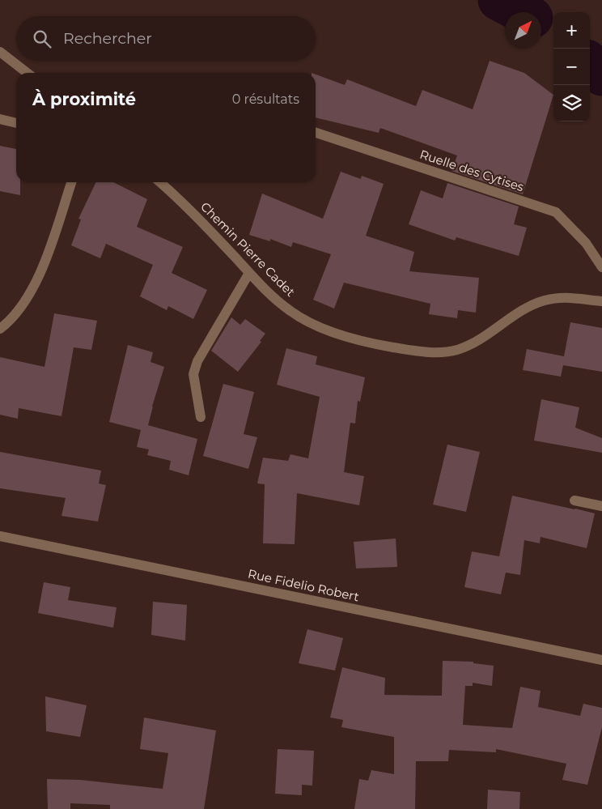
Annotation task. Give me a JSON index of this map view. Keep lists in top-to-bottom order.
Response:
{
  "streets": {
    "street": ["Ruelle des Cytises", "Chemin Pierre Cadet", "Rue Fidelio Robert"]
  },
  "north": "top right",
  "page": {
    "map_buttons": ["+", "−"],
    "search": "Rechercher",
    "heading": ["À proximité", "0 résultats"]
  }
}
